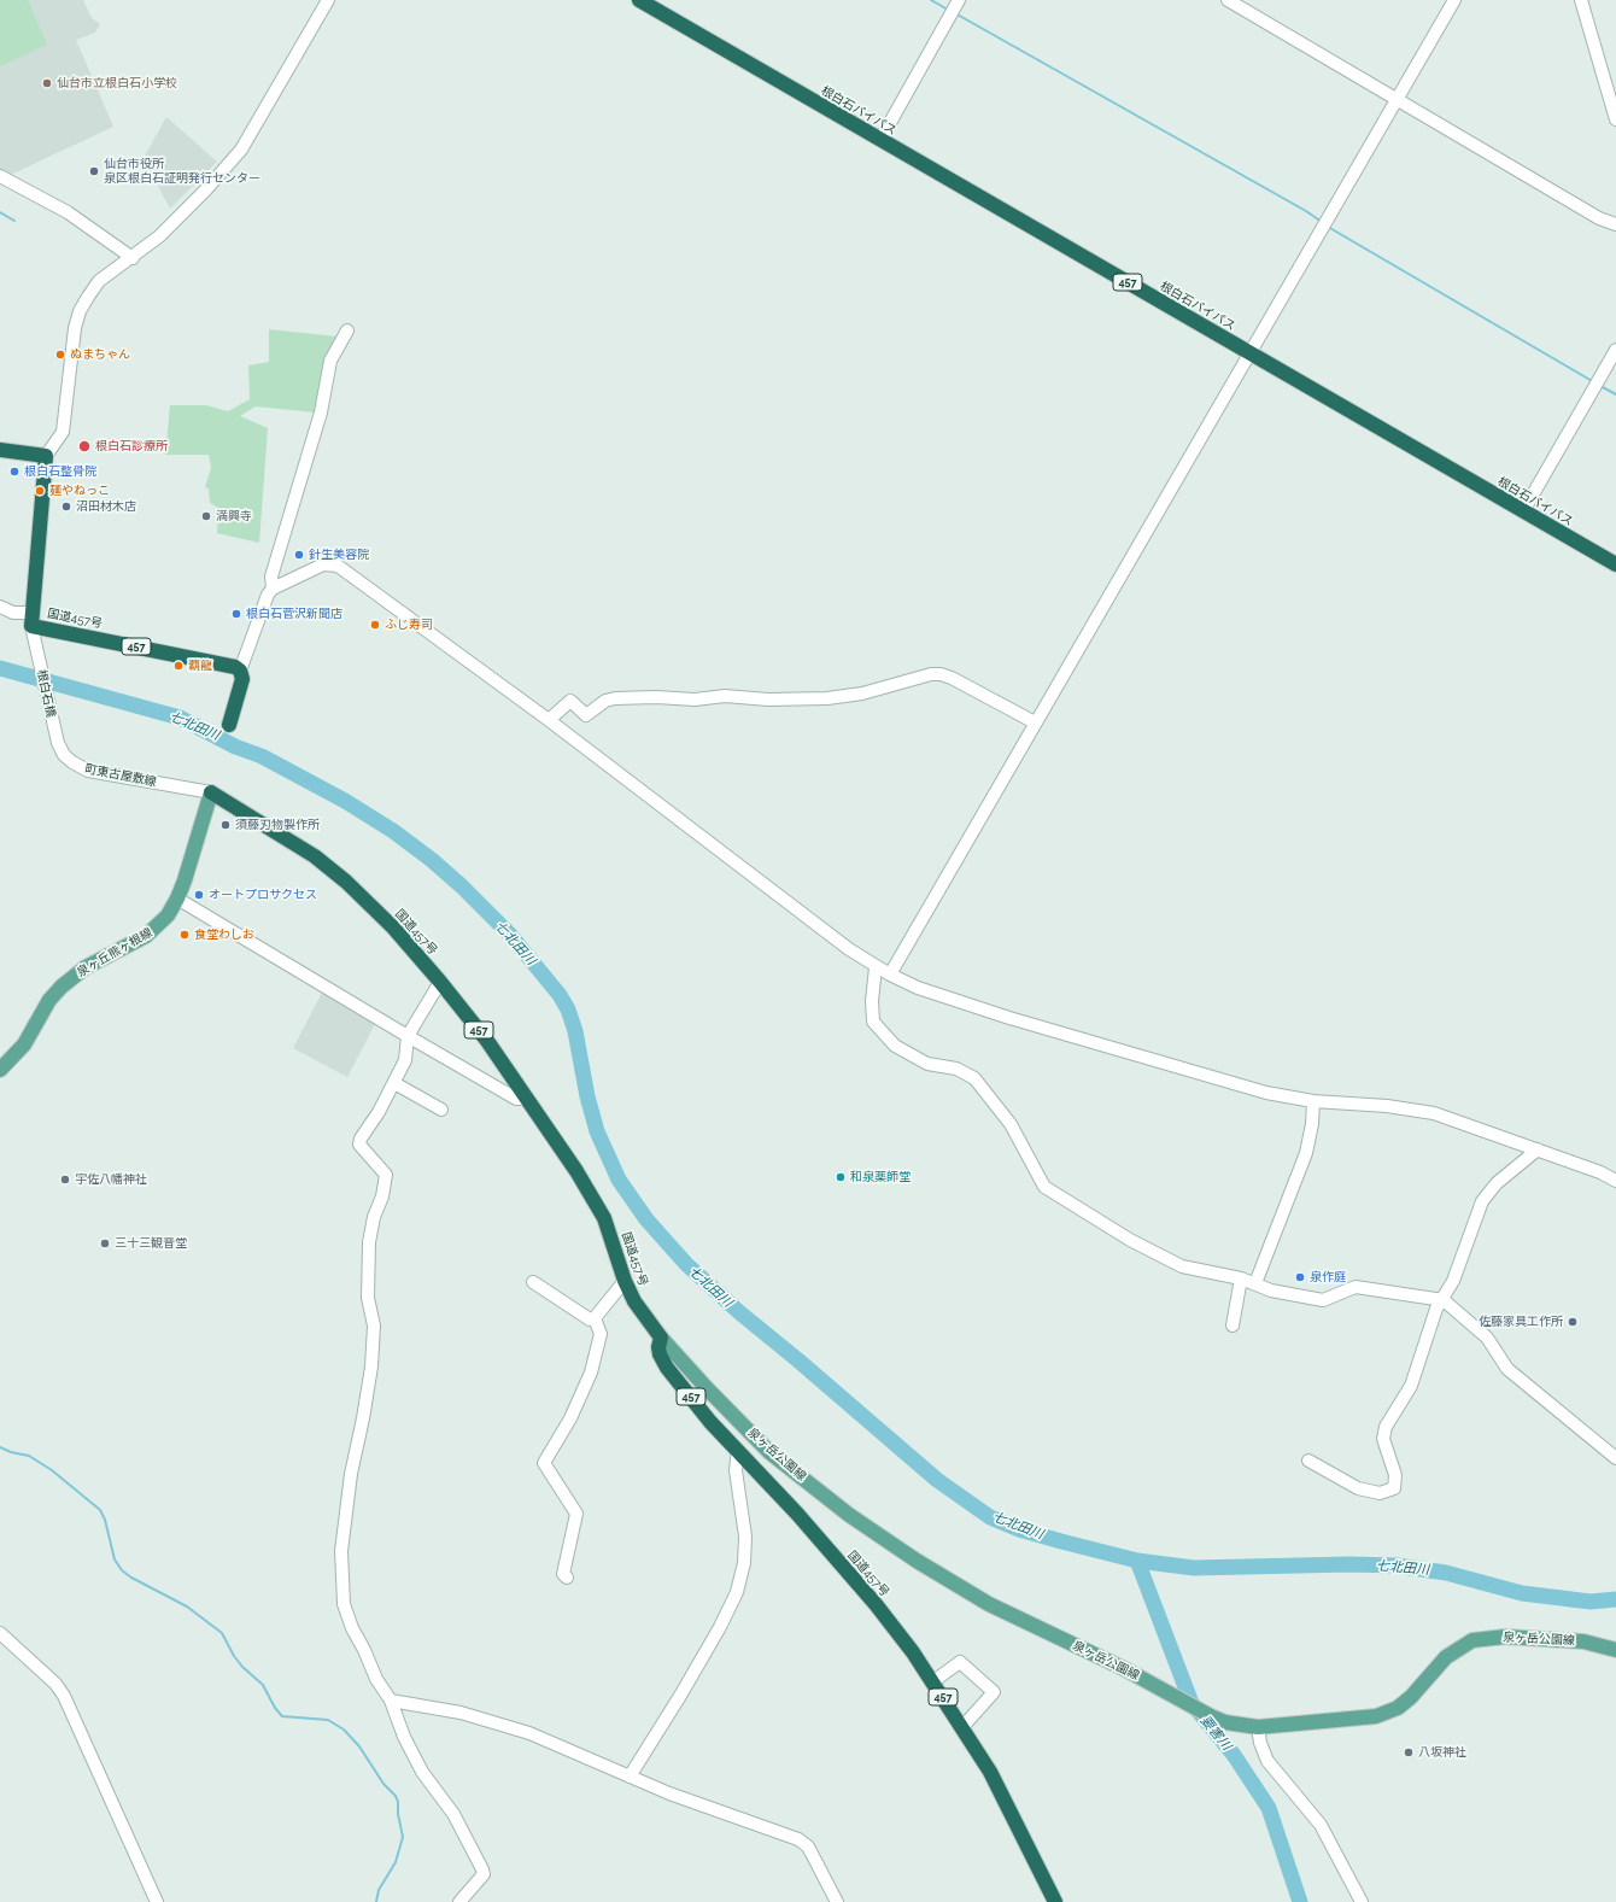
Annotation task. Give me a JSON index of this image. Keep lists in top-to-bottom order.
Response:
{
  "streets": {
    "highway": ["根白石バイパス", "457", "国道457号"],
    "main road": ["泉ヶ丘熊ヶ根線", "泉ヶ岳公園線"],
    "street": ["根白石橋", "町東古屋敷線"]
  },
  "crossings": [
    ["国道457号", "根白石橋"],
    ["国道457号", "町東古屋敷線"],
    ["国道457号", "泉ヶ丘熊ヶ根線"],
    ["国道457号", "泉ヶ岳公園線"],
    ["根白石橋", "町東古屋敷線"],
    ["町東古屋敷線", "泉ヶ丘熊ヶ根線"]
  ],
  "water": ["七北田川", "要害川"],
  "places": [
    "仙台市立根白石小学校",
    "仙台市役所 泉区根白石証明発行センター",
    "ぬまちゃん",
    "根白石診療所",
    "根白石整骨院",
    "麺やねっこ",
    "沼田材木店",
    "満興寺",
    "針生美容院",
    "根白石菅沢新聞店",
    "ふじ寿司",
    "覇龍",
    "須藤刃物製作所",
    "オートプロサクセス",
    "食堂わしお",
    "和泉薬師堂",
    "宇佐八幡神社",
    "三十三観音堂",
    "泉作庭",
    "佐藤家具工作所",
    "八坂神社"
  ]
}
